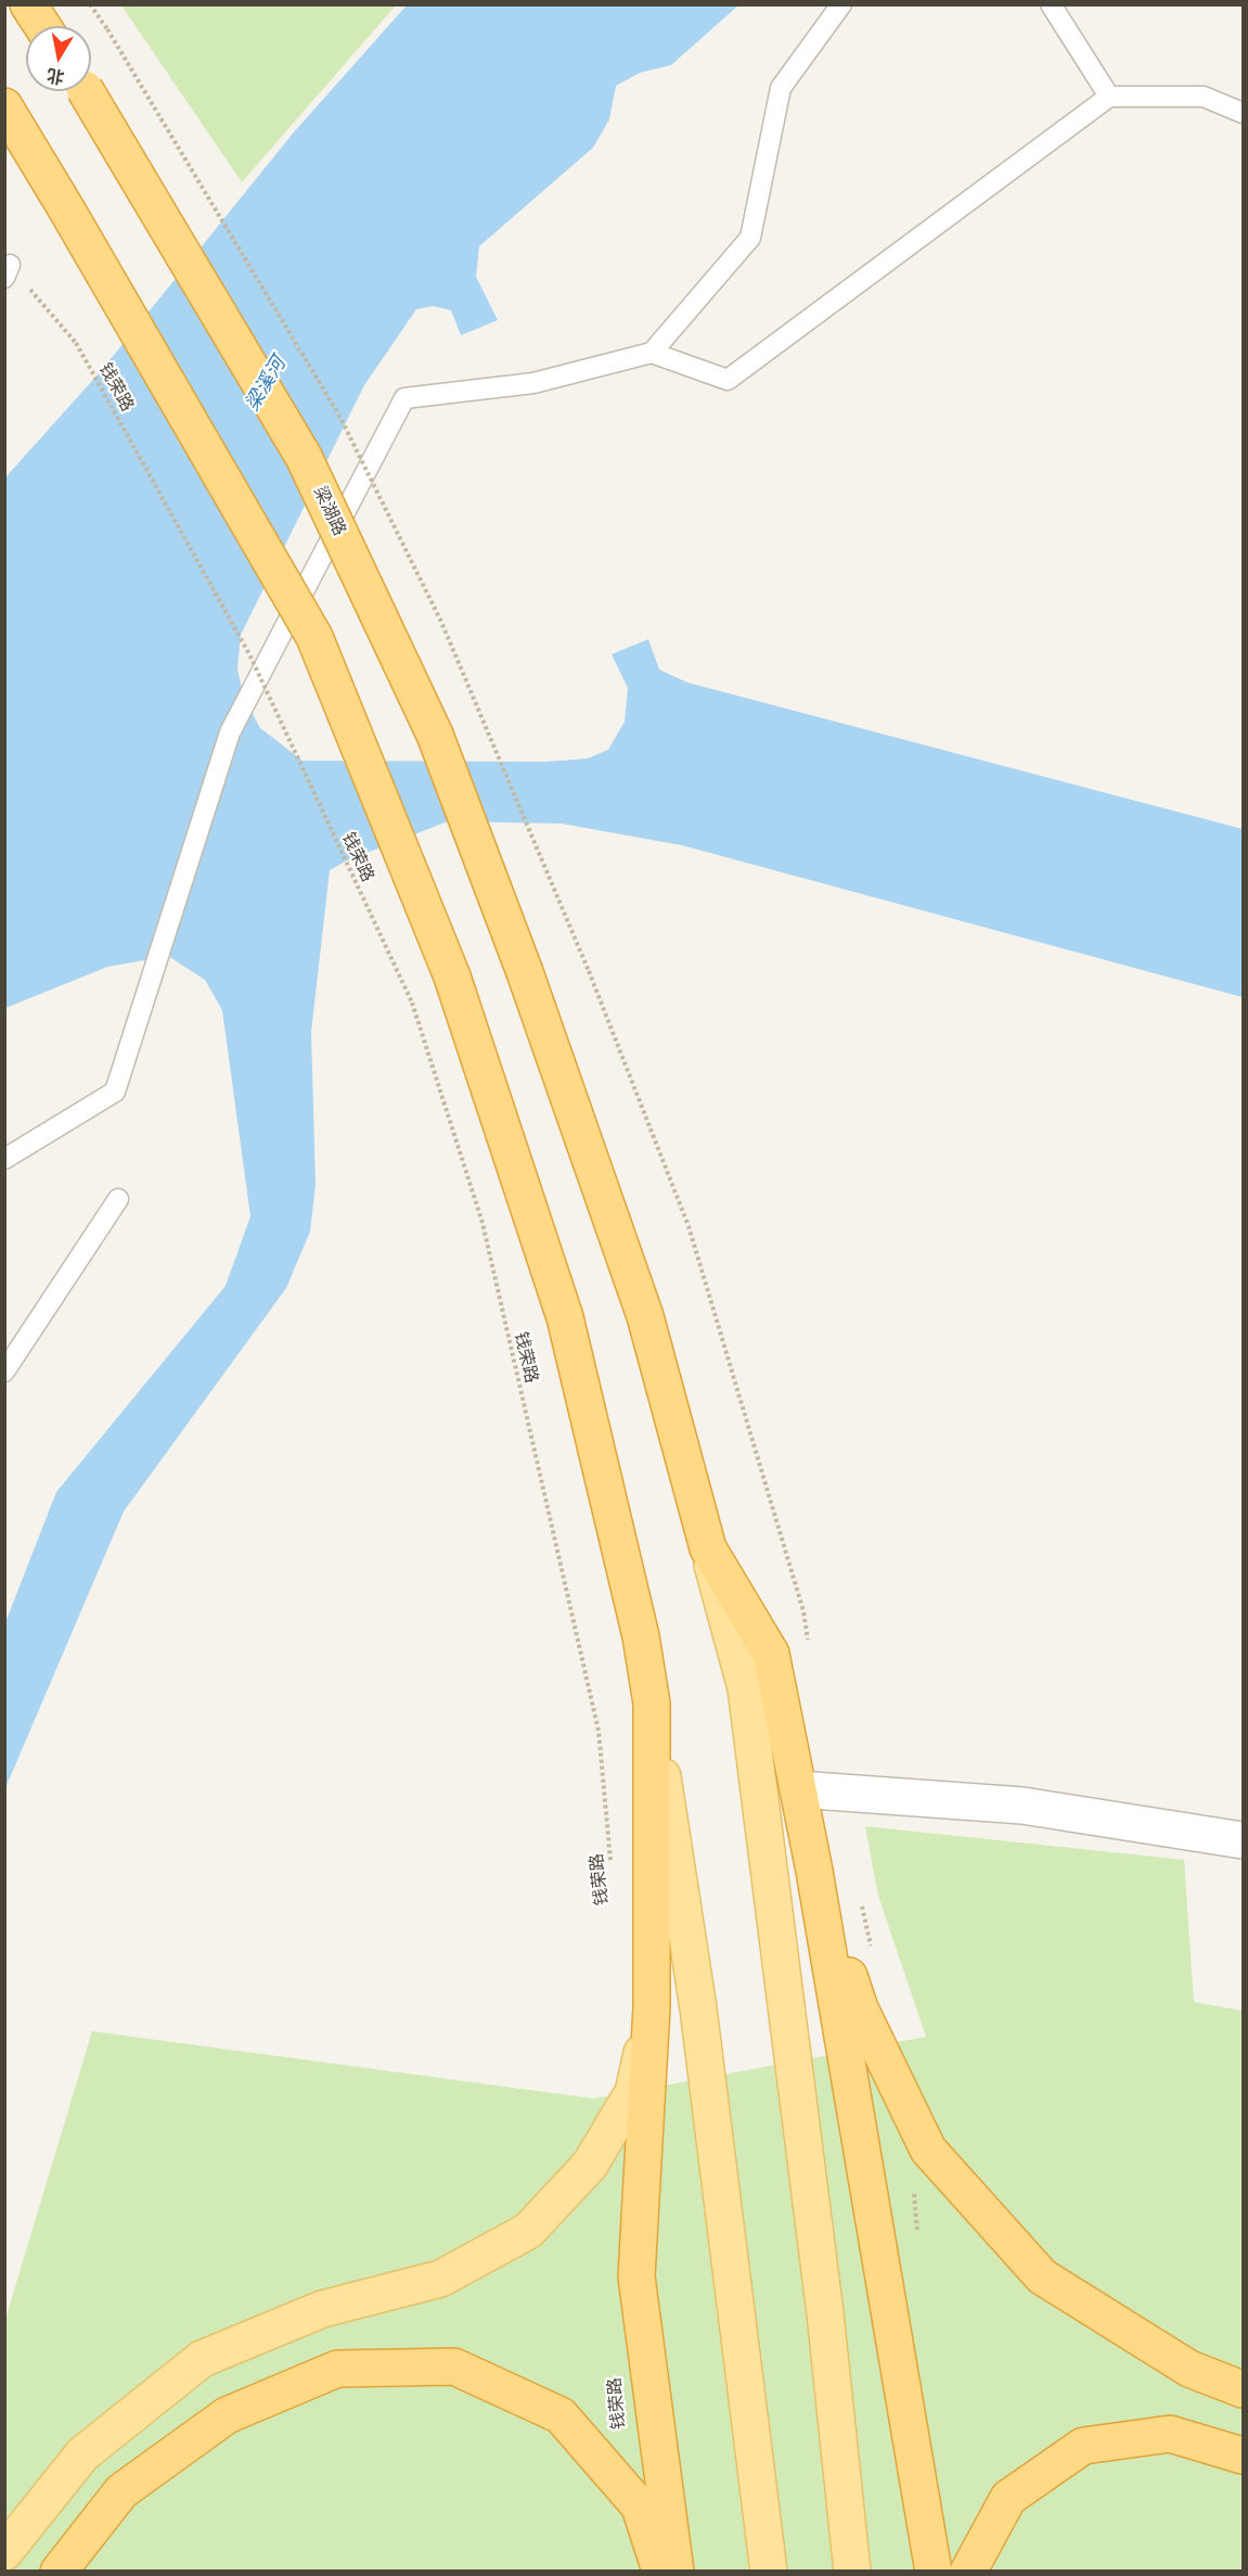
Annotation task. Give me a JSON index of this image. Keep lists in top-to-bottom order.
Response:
{
  "streets": {
    "highway": ["梁湖路"],
    "path": ["钱荣路"]
  },
  "water": ["梁溪河"],
  "north": "bottom"
}
